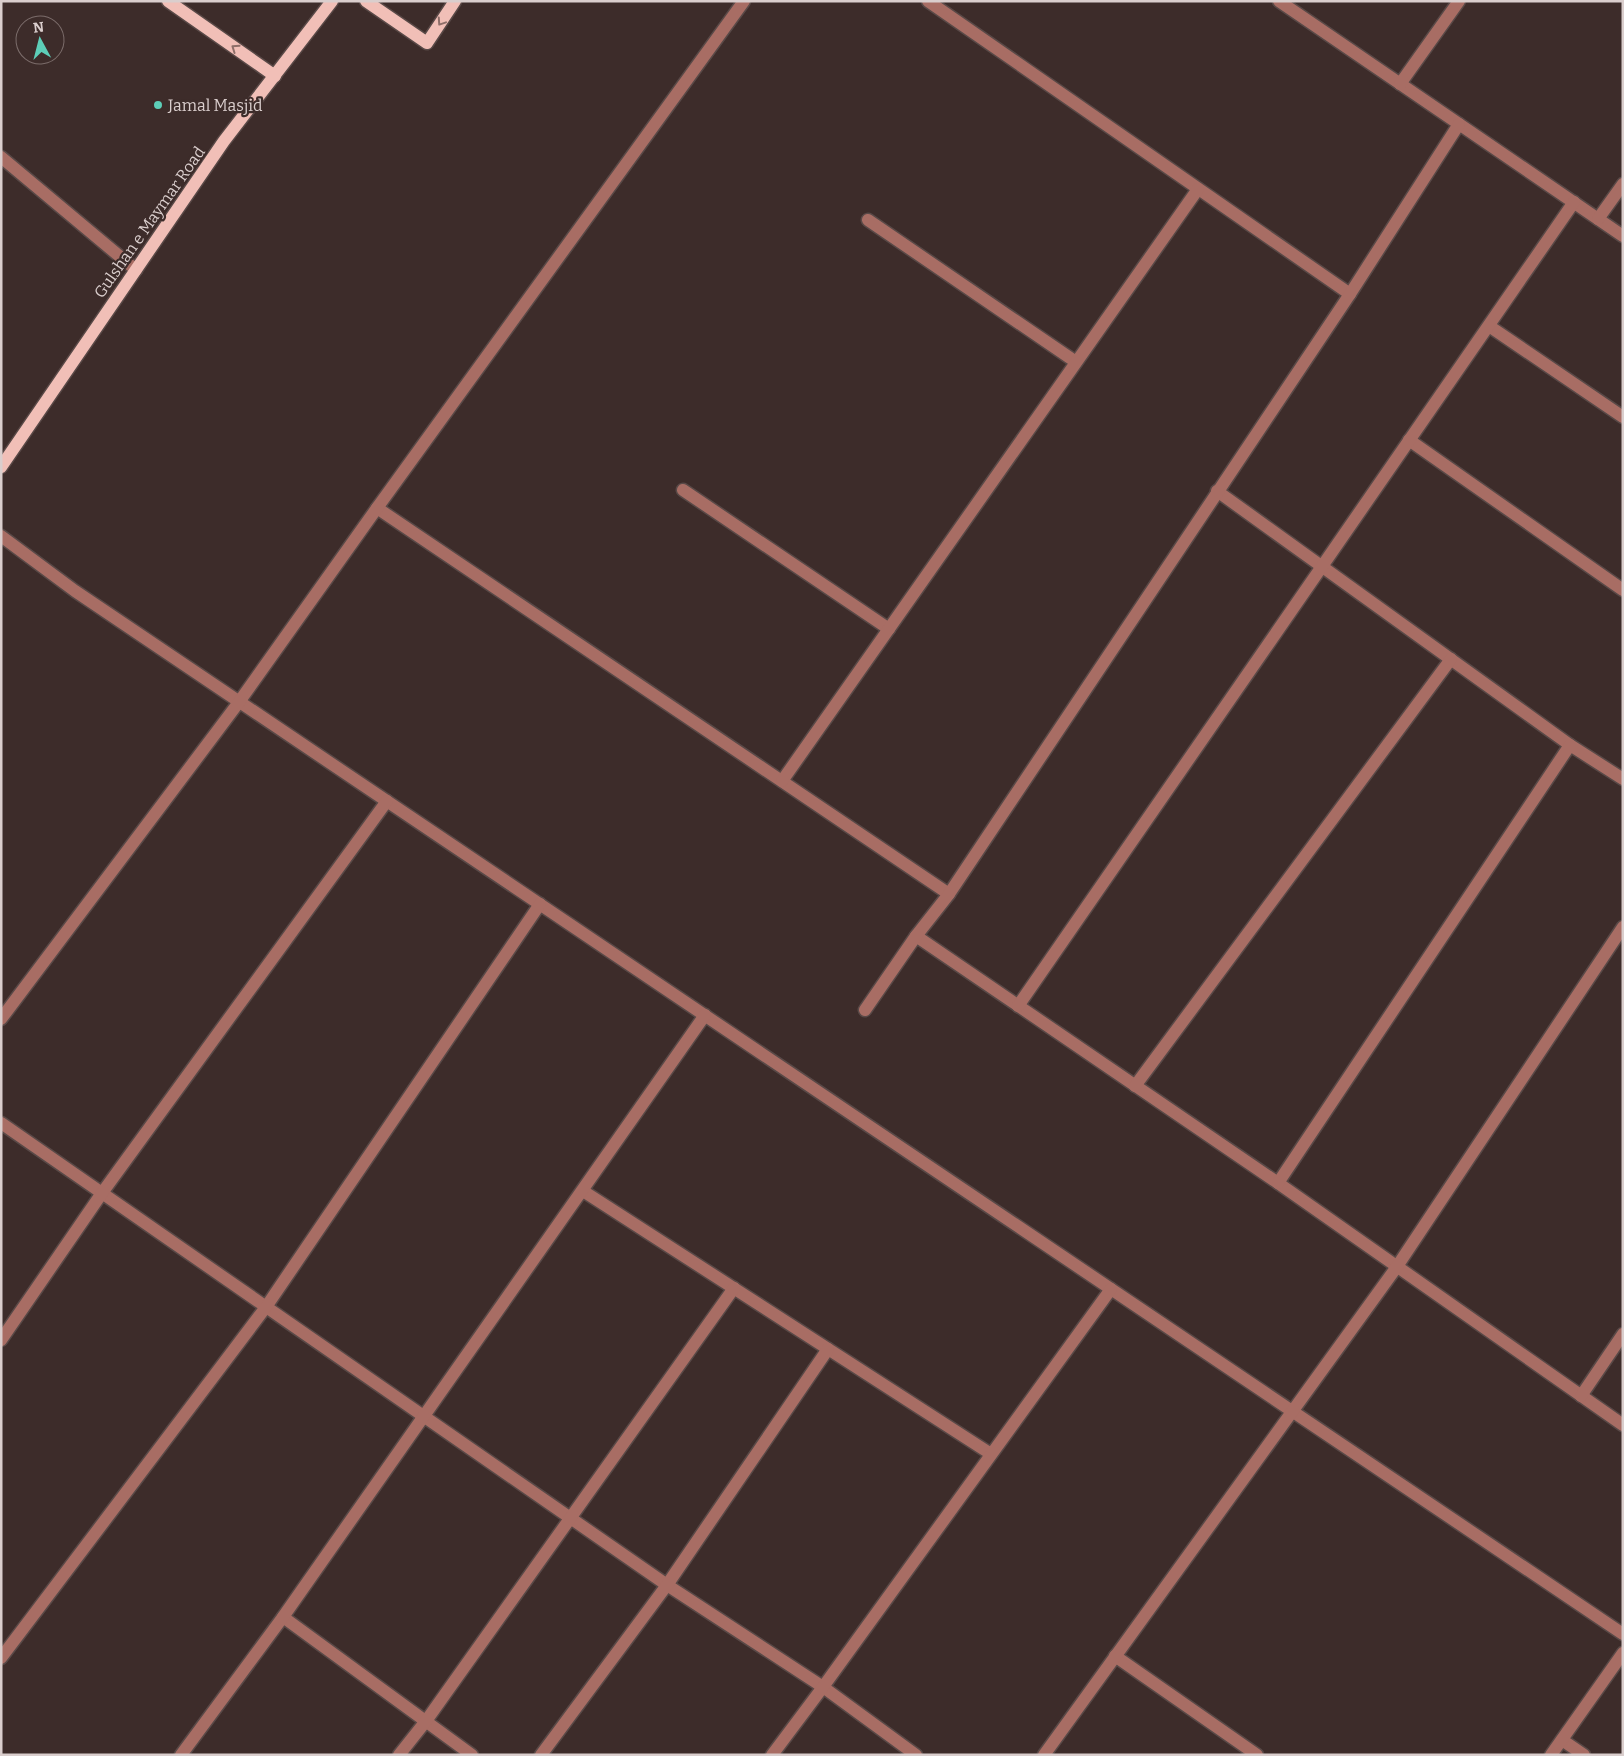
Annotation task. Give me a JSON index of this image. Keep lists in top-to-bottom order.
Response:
{
  "streets": {
    "main road": ["Gulshan e Maymar Road"]
  },
  "places": ["Jamal Masjid"],
  "north": "top"
}
